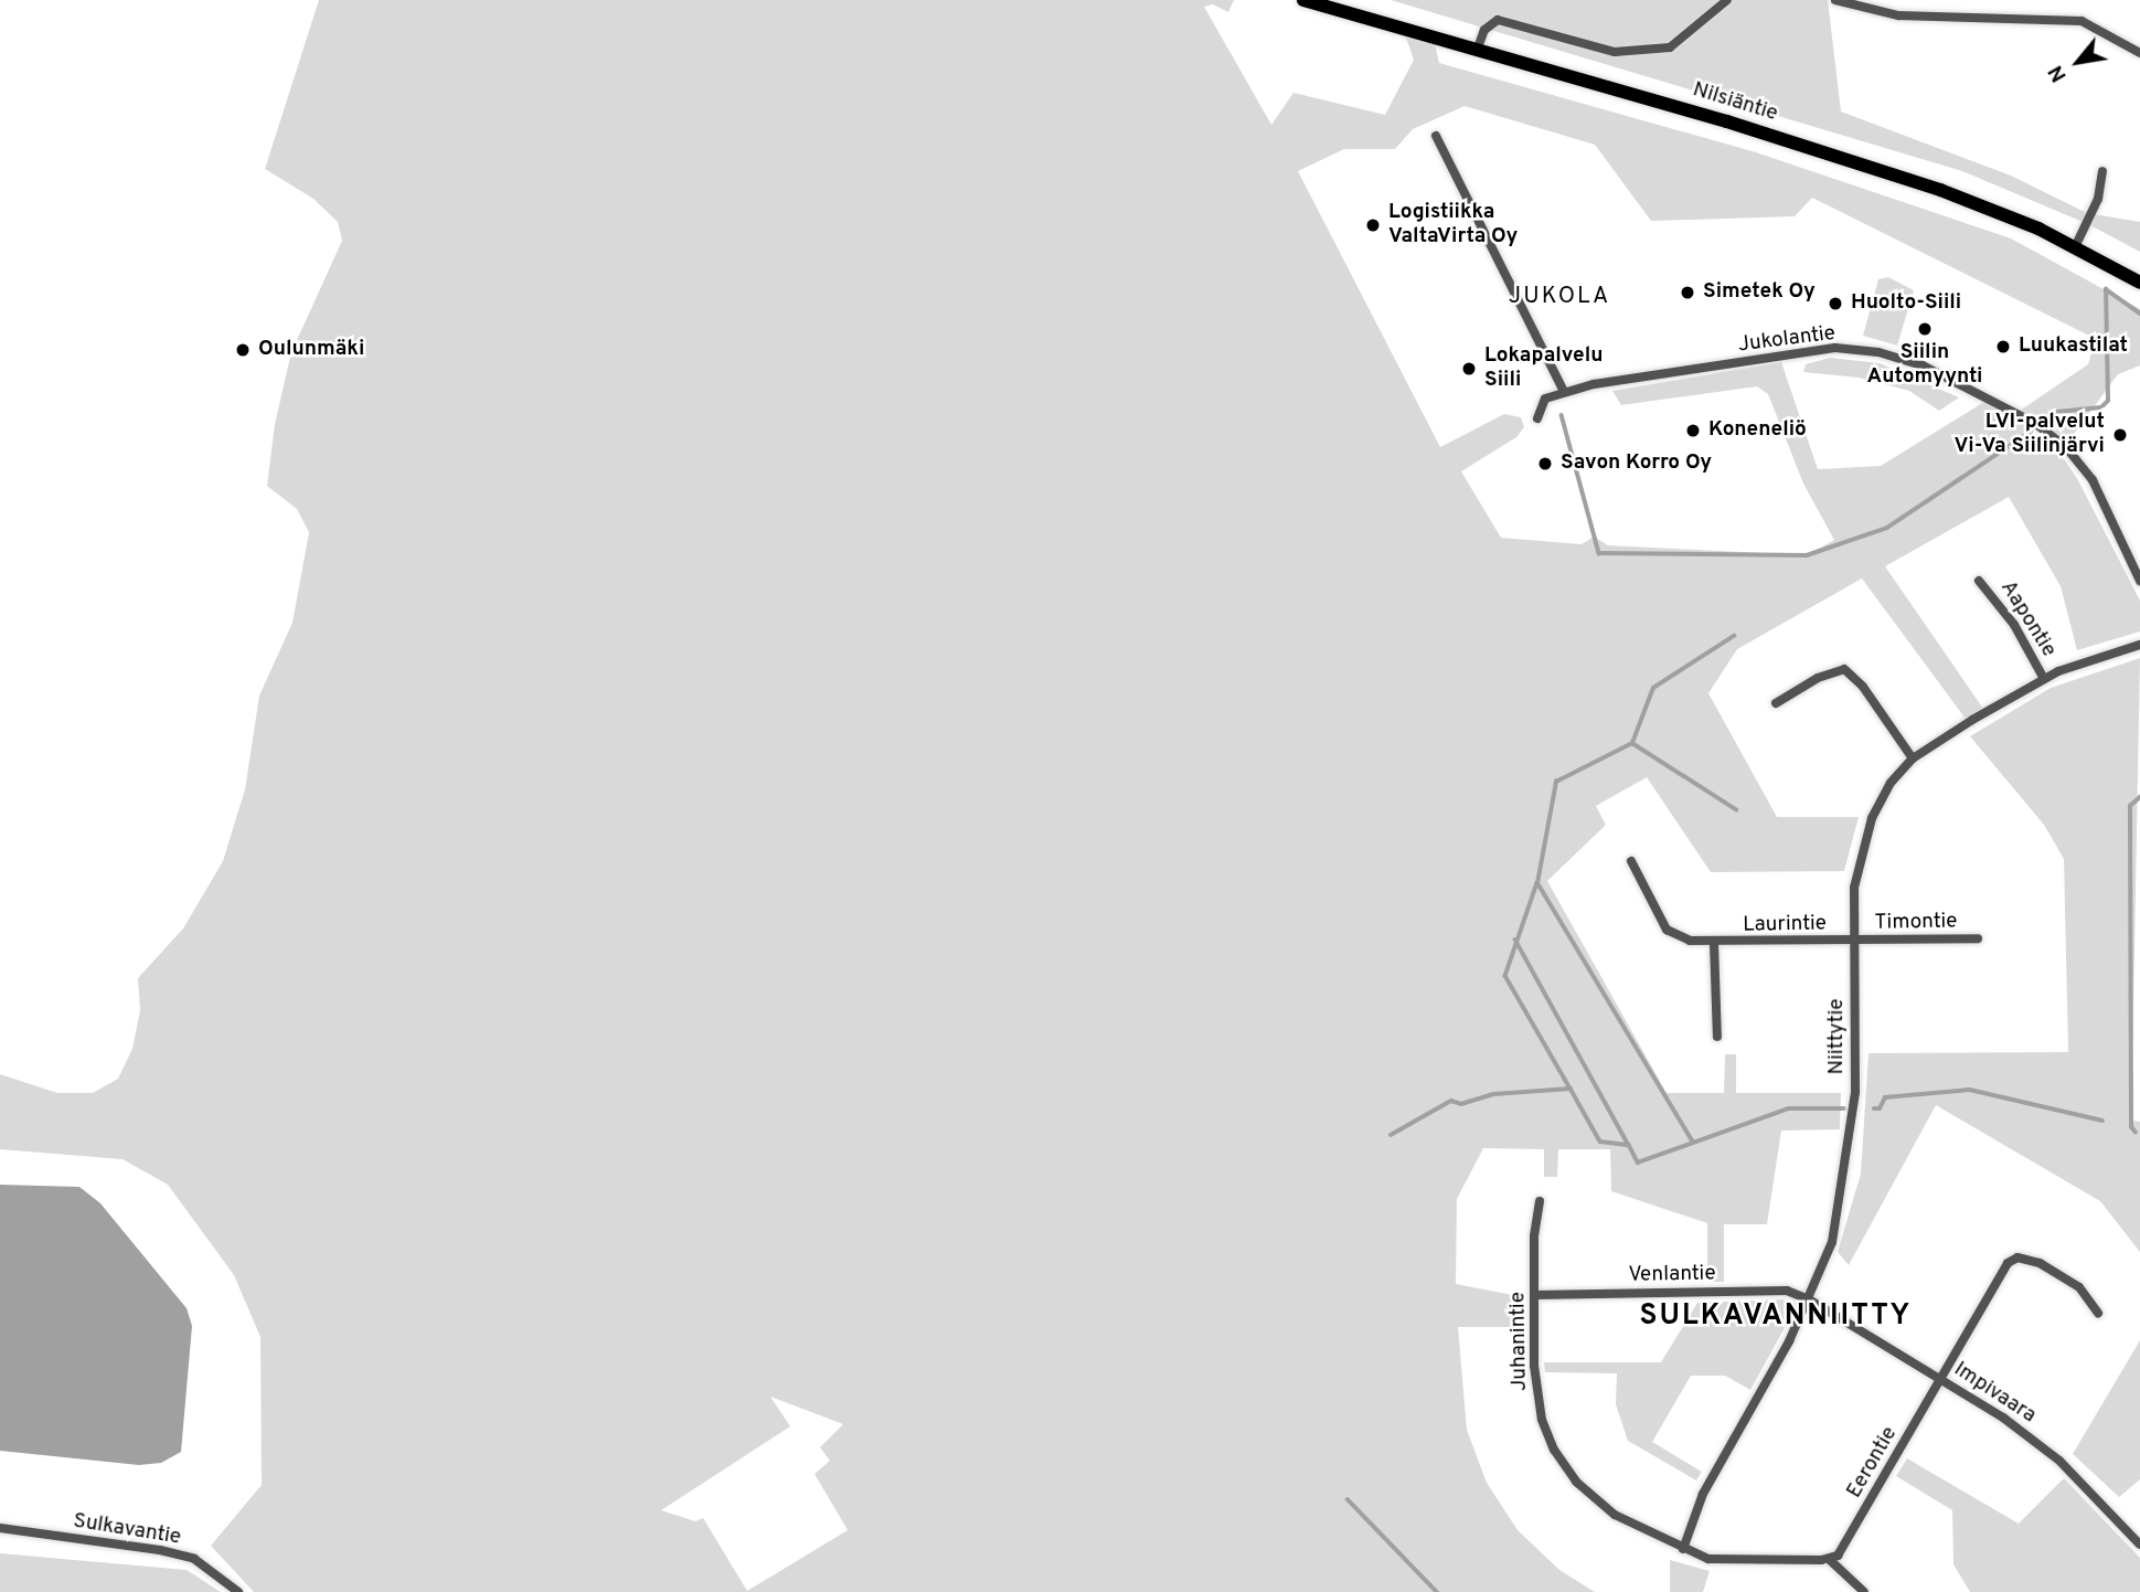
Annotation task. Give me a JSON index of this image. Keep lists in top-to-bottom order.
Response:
{
  "streets": {
    "main road": ["Nilsiäntie"],
    "street": [
      "Jukolantie",
      "Aapontie",
      "Timontie",
      "Laurintie",
      "Niittytie",
      "Venlantie",
      "Juhanintie",
      "Impivaara",
      "Eerontie",
      "Sulkavantie"
    ]
  },
  "crossings": [
    ["Aapontie", "Niittytie"],
    ["Timontie", "Laurintie"],
    ["Timontie", "Niittytie"],
    ["Laurintie", "Niittytie"],
    ["Niittytie", "Venlantie"],
    ["Niittytie", "Juhanintie"],
    ["Niittytie", "Impivaara"],
    ["Venlantie", "Juhanintie"],
    ["Venlantie", "Impivaara"],
    ["Impivaara", "Eerontie"]
  ],
  "districts": ["JUKOLA", "SULKAVANNIITTY"],
  "places": [
    "Logistiikka ValtaVirta Oy",
    "Simetek Oy",
    "Huolto-Siili",
    "Siilin Automyynti",
    "Luukastilat",
    "Oulunmäki",
    "Lokapalvelu Siili",
    "Koneneliö",
    "LVI-palvelut Vi-Va Siilinjärvi",
    "Savon Korro Oy"
  ],
  "north": "bottom left"
}
